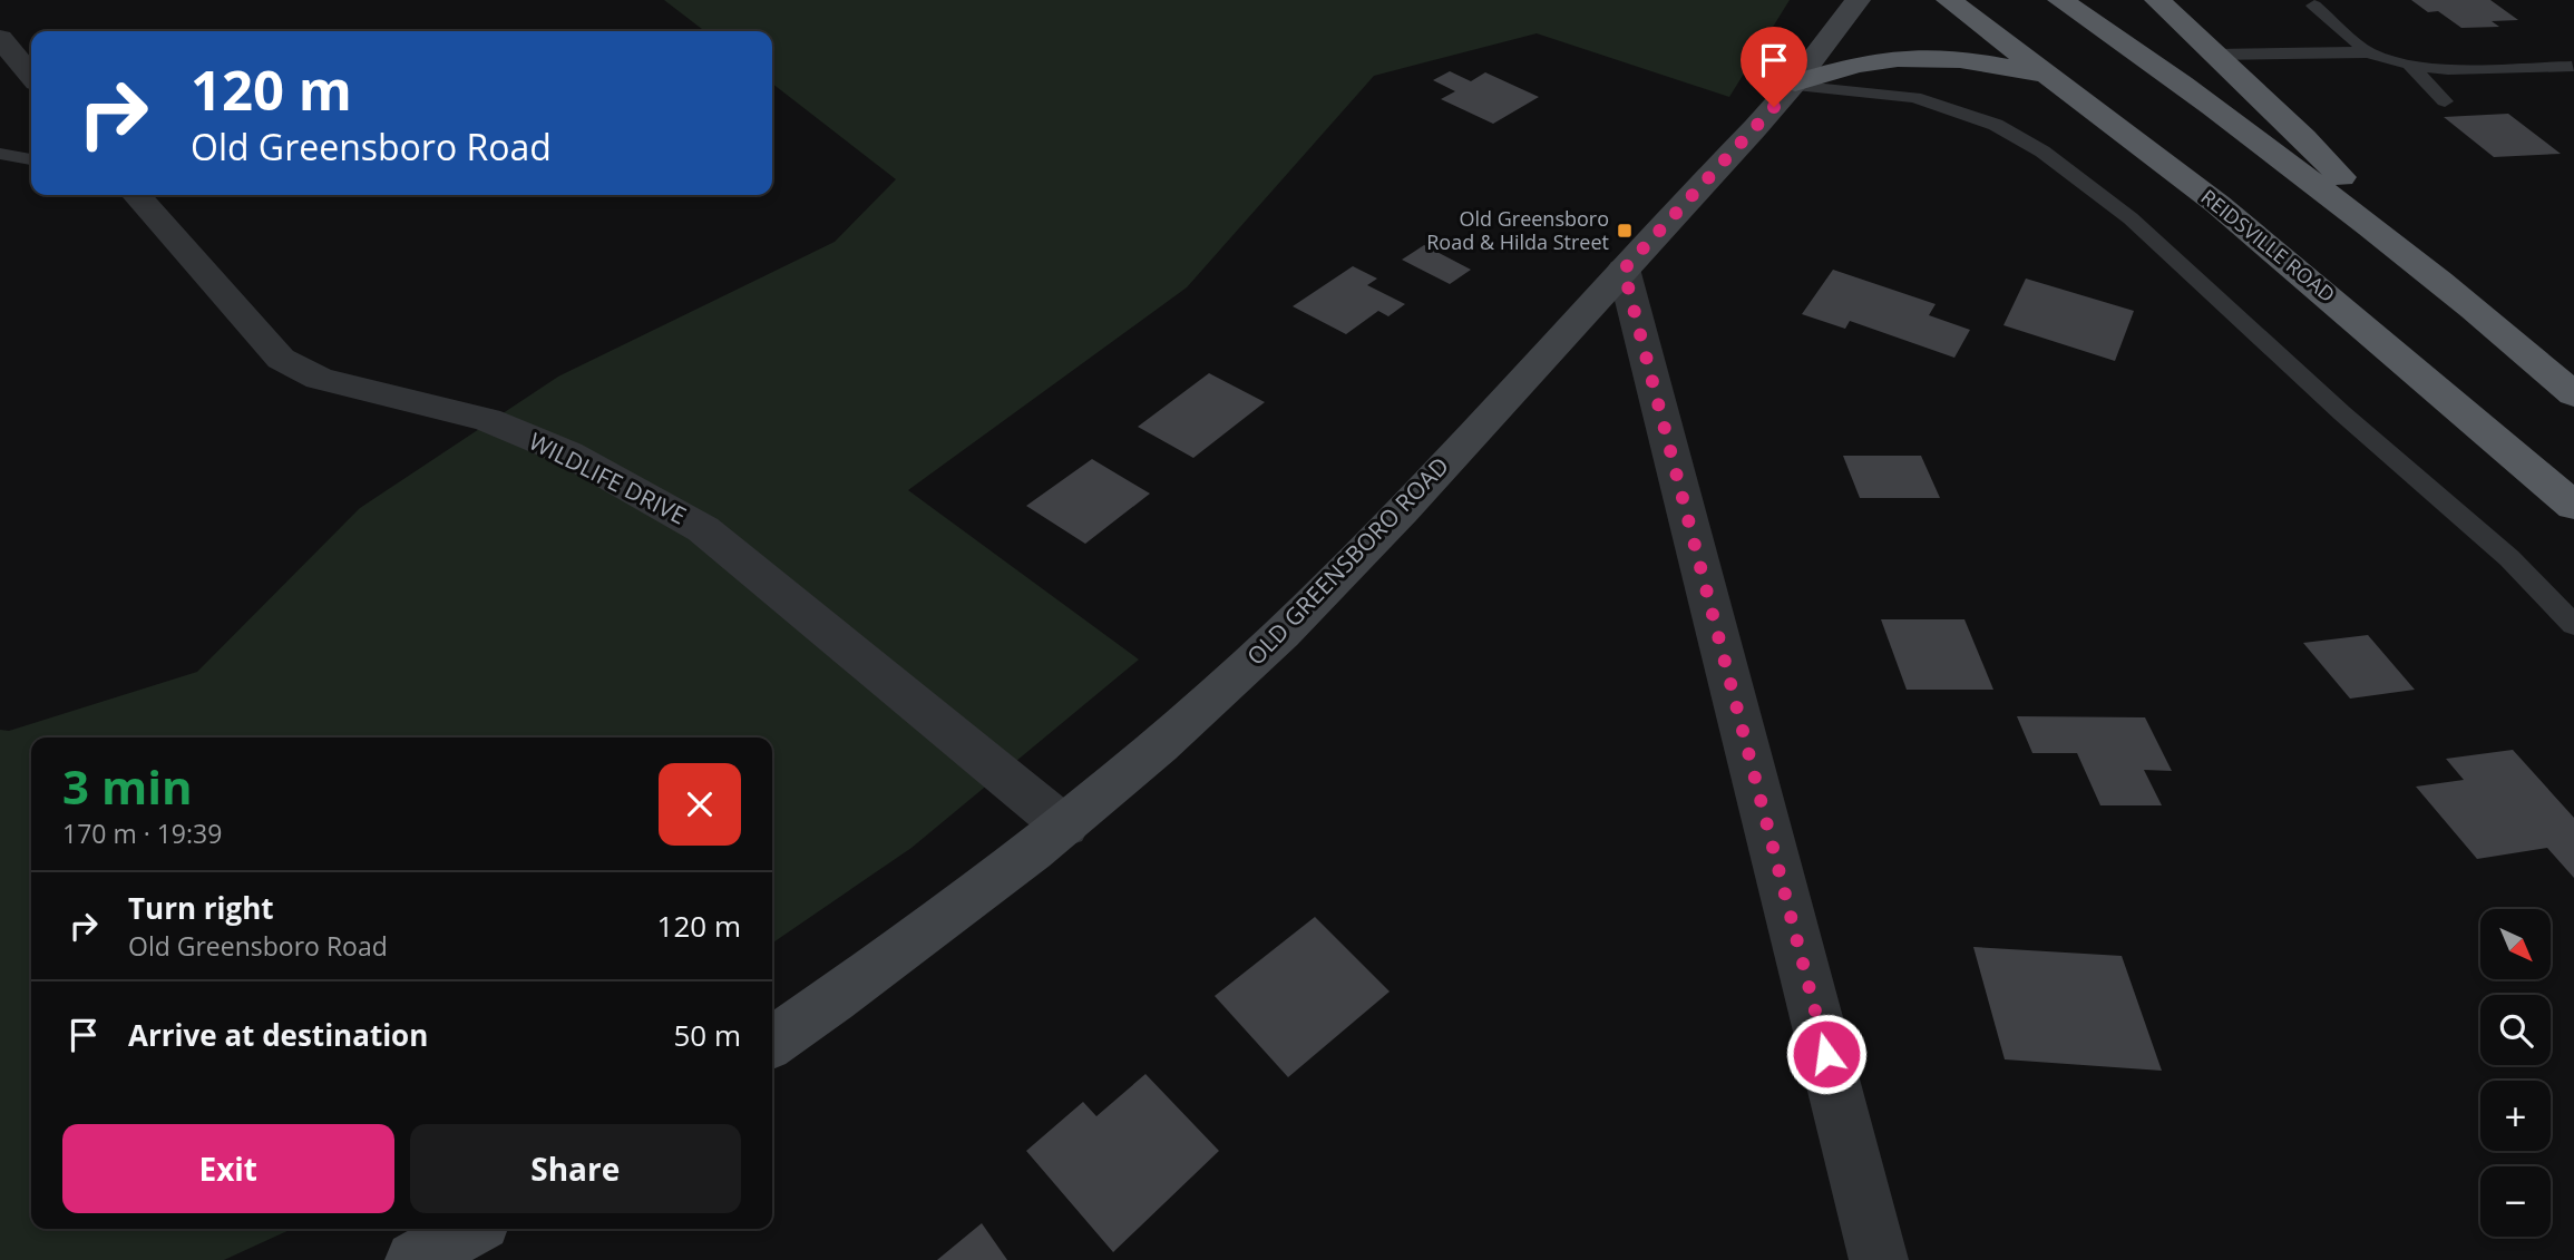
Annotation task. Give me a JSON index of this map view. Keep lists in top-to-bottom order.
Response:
{
  "streets": {
    "highway": ["REIDSVILLE ROAD"],
    "main road": ["OLD GREENSBORO ROAD"],
    "street": ["WILDLIFE DRIVE"]
  },
  "crossings": [
    ["WILDLIFE DRIVE", "OLD GREENSBORO ROAD"]
  ],
  "places": {
    "transit": ["Old Greensboro Road & Hilda Street"]
  },
  "north": "bottom right",
  "page": {
    "turn": ["120 m", "Old Greensboro Road"],
    "heading": ["3 min", "170 m · 19:39"],
    "list": [
      {
        "name": "Turn right",
        "note": "Old Greensboro Road",
        "value": "120 m"
      },
      {
        "name": "Arrive at destination",
        "value": "50 m"
      }
    ],
    "map_buttons": ["+", "−"],
    "buttons": ["Exit", "Share"]
  }
}
